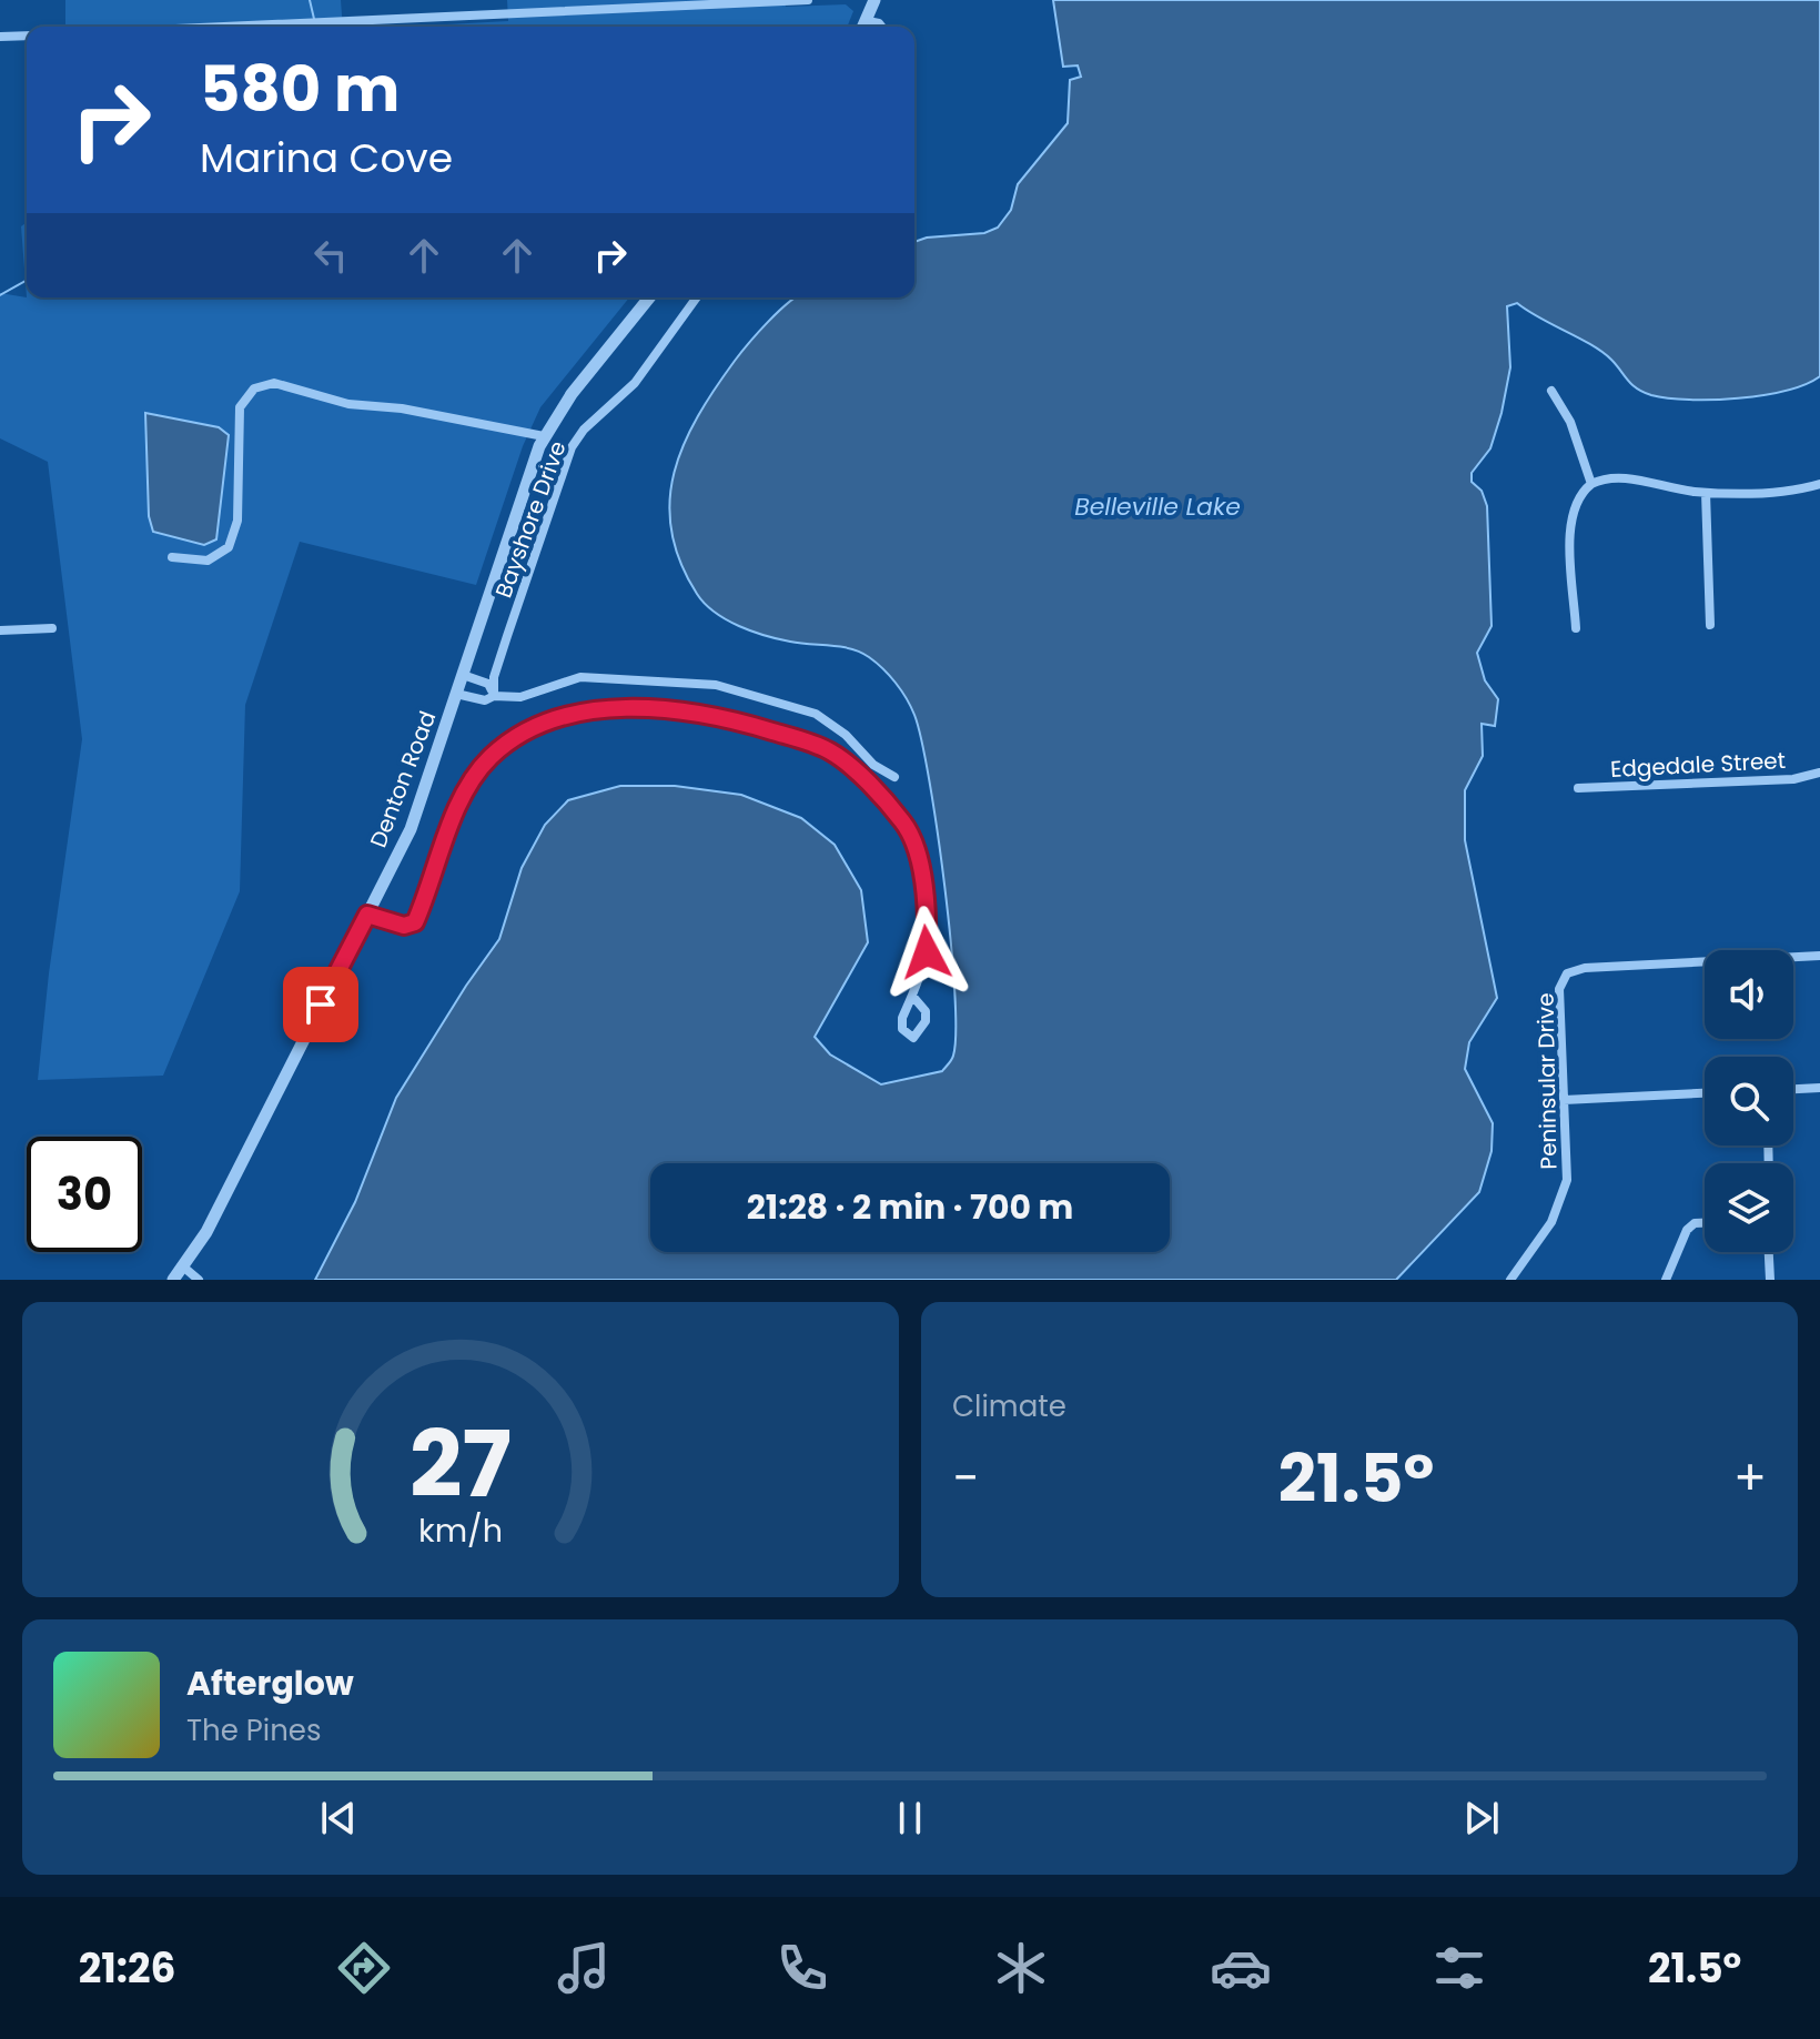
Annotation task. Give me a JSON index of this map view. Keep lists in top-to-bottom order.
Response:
{
  "streets": {
    "street": [
      "Bayshore Drive",
      "Edgedale Street",
      "Denton Road",
      "Peninsular Drive"
    ]
  },
  "water": ["Belleville Lake"],
  "page": {
    "turn": ["580 m", "Marina Cove"],
    "limit": "30",
    "trip": "21:28 · 2 min · 700 m",
    "tile": "Climate",
    "heat": ["−", "21.5°", "+"],
    "song": ["Afterglow", "The Pines"],
    "tabs": ["21:26", "21.5°"],
    "gauge": ["27", "km/h"]
  }
}
